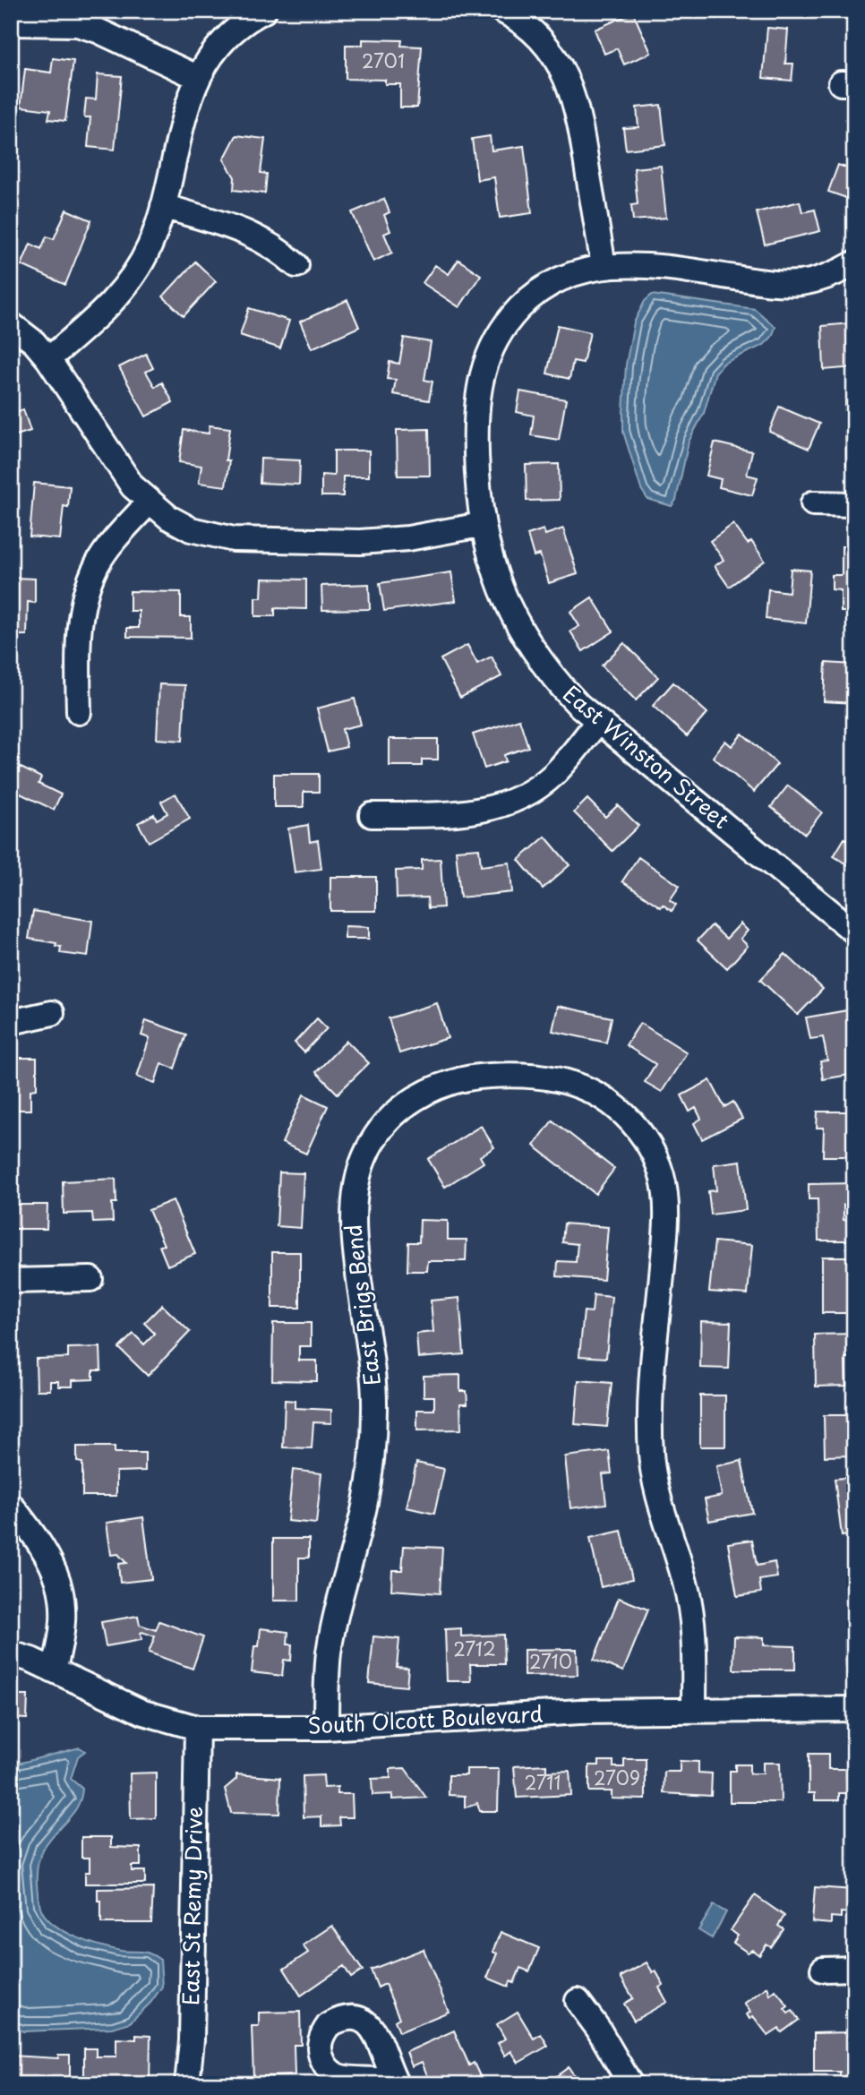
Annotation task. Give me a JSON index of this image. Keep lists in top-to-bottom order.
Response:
{
  "streets": {
    "street": [
      "East Winston Street",
      "East Brigs Bend",
      "South Olcott Boulevard",
      "East St Remy Drive"
    ]
  },
  "crossings": [
    ["East Brigs Bend", "South Olcott Boulevard"],
    ["South Olcott Boulevard", "East St Remy Drive"]
  ],
  "house_numbers": [
    "2701",
    "2712",
    "2710",
    "2709",
    "2711"
  ]
}
